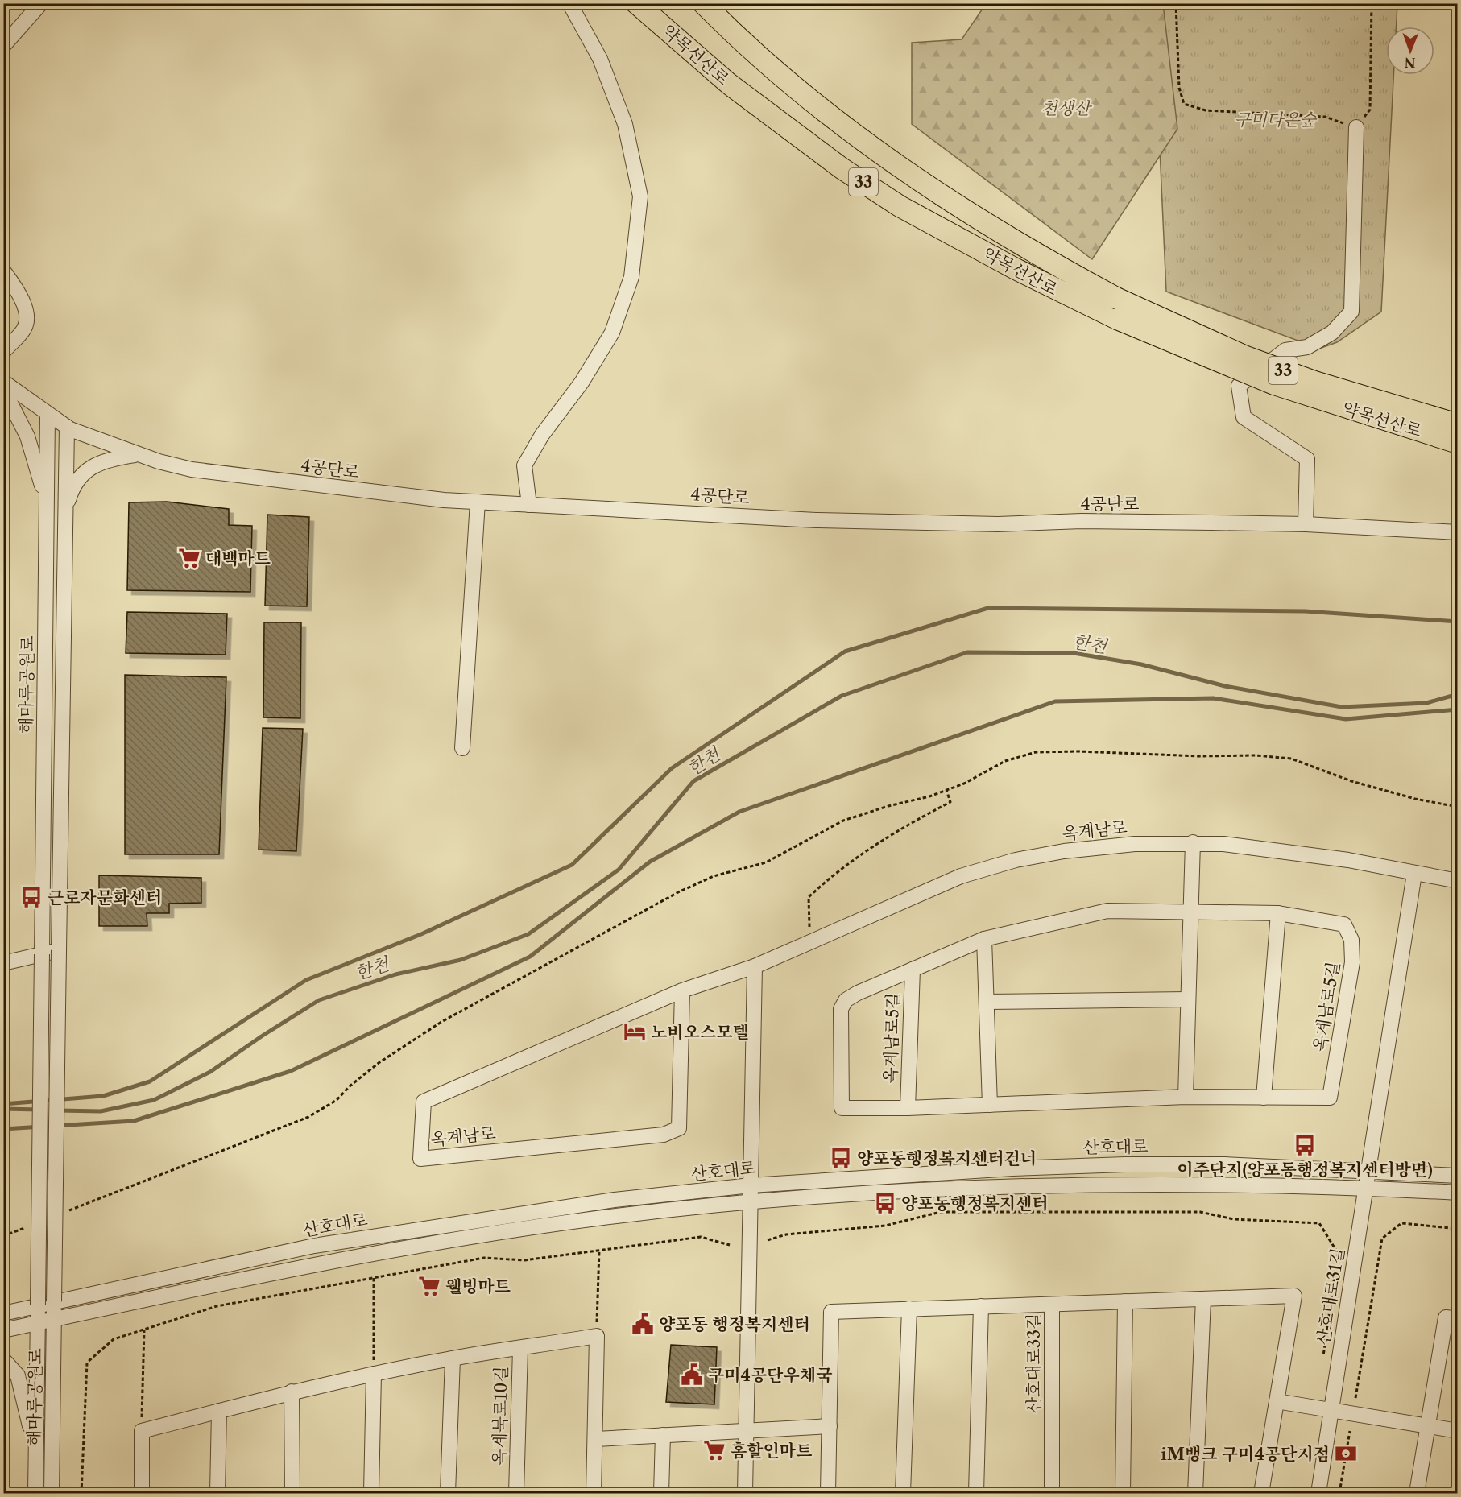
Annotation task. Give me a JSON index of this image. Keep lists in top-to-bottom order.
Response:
{
  "streets": {
    "highway": ["약목선산로", "33"],
    "street": [
      "4공단로",
      "해마루공원로",
      "옥계남로",
      "옥계남로5길",
      "산호대로",
      "산호대로31길",
      "산호대로33길",
      "옥계북로10길"
    ]
  },
  "crossings": [
    ["4공단로", "해마루공원로"],
    ["해마루공원로", "산호대로"],
    ["옥계남로", "산호대로31길"],
    ["산호대로", "산호대로31길"]
  ],
  "water": ["한천"],
  "parks": ["천생산", "구미다온숲"],
  "places": {
    "supermarket": ["대백마트", "웰빙마트", "홈할인마트"],
    "bus stop": [
      "근로자문화센터",
      "이주단지(양포동행정복지센터방면)",
      "양포동행정복지센터건너",
      "양포동행정복지센터"
    ],
    "hotel": ["노비오스모텔"],
    "public building": ["양포동 행정복지센터", "구미4공단우체국"],
    "bank": ["iM뱅크 구미4공단지점"]
  },
  "north": "bottom"
}
